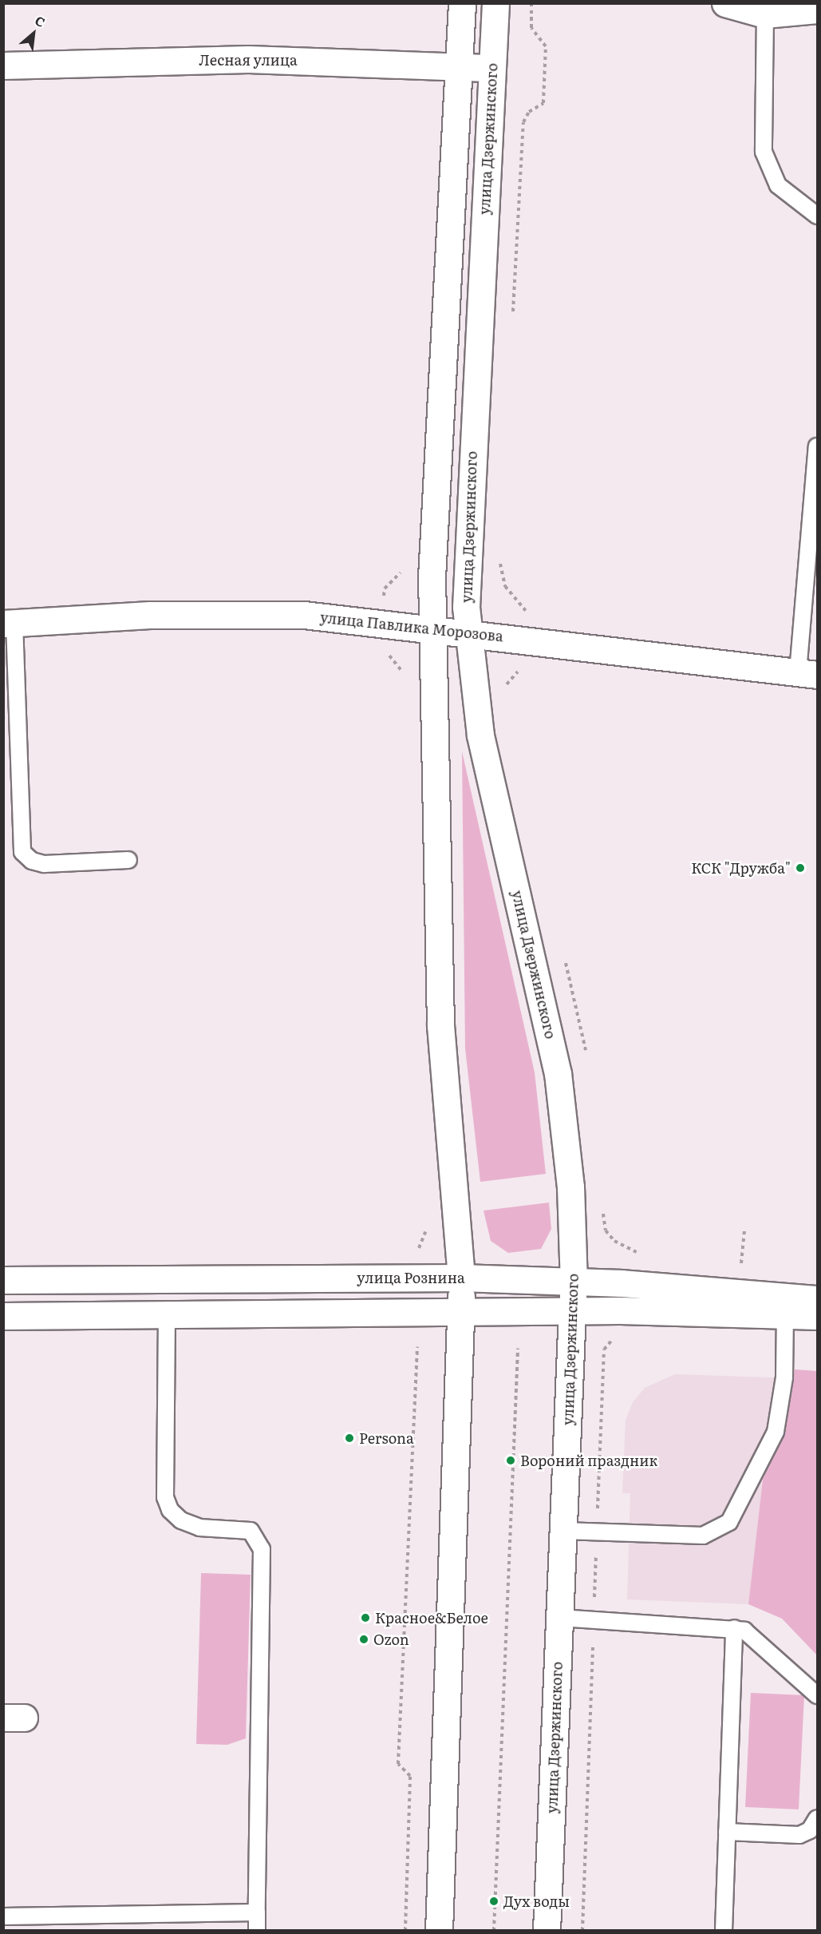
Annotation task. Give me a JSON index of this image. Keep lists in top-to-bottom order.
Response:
{
  "streets": {
    "street": [
      "Лесная улица",
      "улица Дзержинского",
      "улица Павлика Морозова",
      "улица Рознина"
    ]
  },
  "crossings": [
    ["Лесная улица", "улица Дзержинского"],
    ["улица Дзержинского", "улица Павлика Морозова"],
    ["улица Дзержинского", "улица Рознина"]
  ],
  "places": [
    "КСК \"Дружба\"",
    "Persona",
    "Вороний праздник",
    "Красное&Белое",
    "Ozon",
    "Дух воды"
  ],
  "north": "top right"
}
